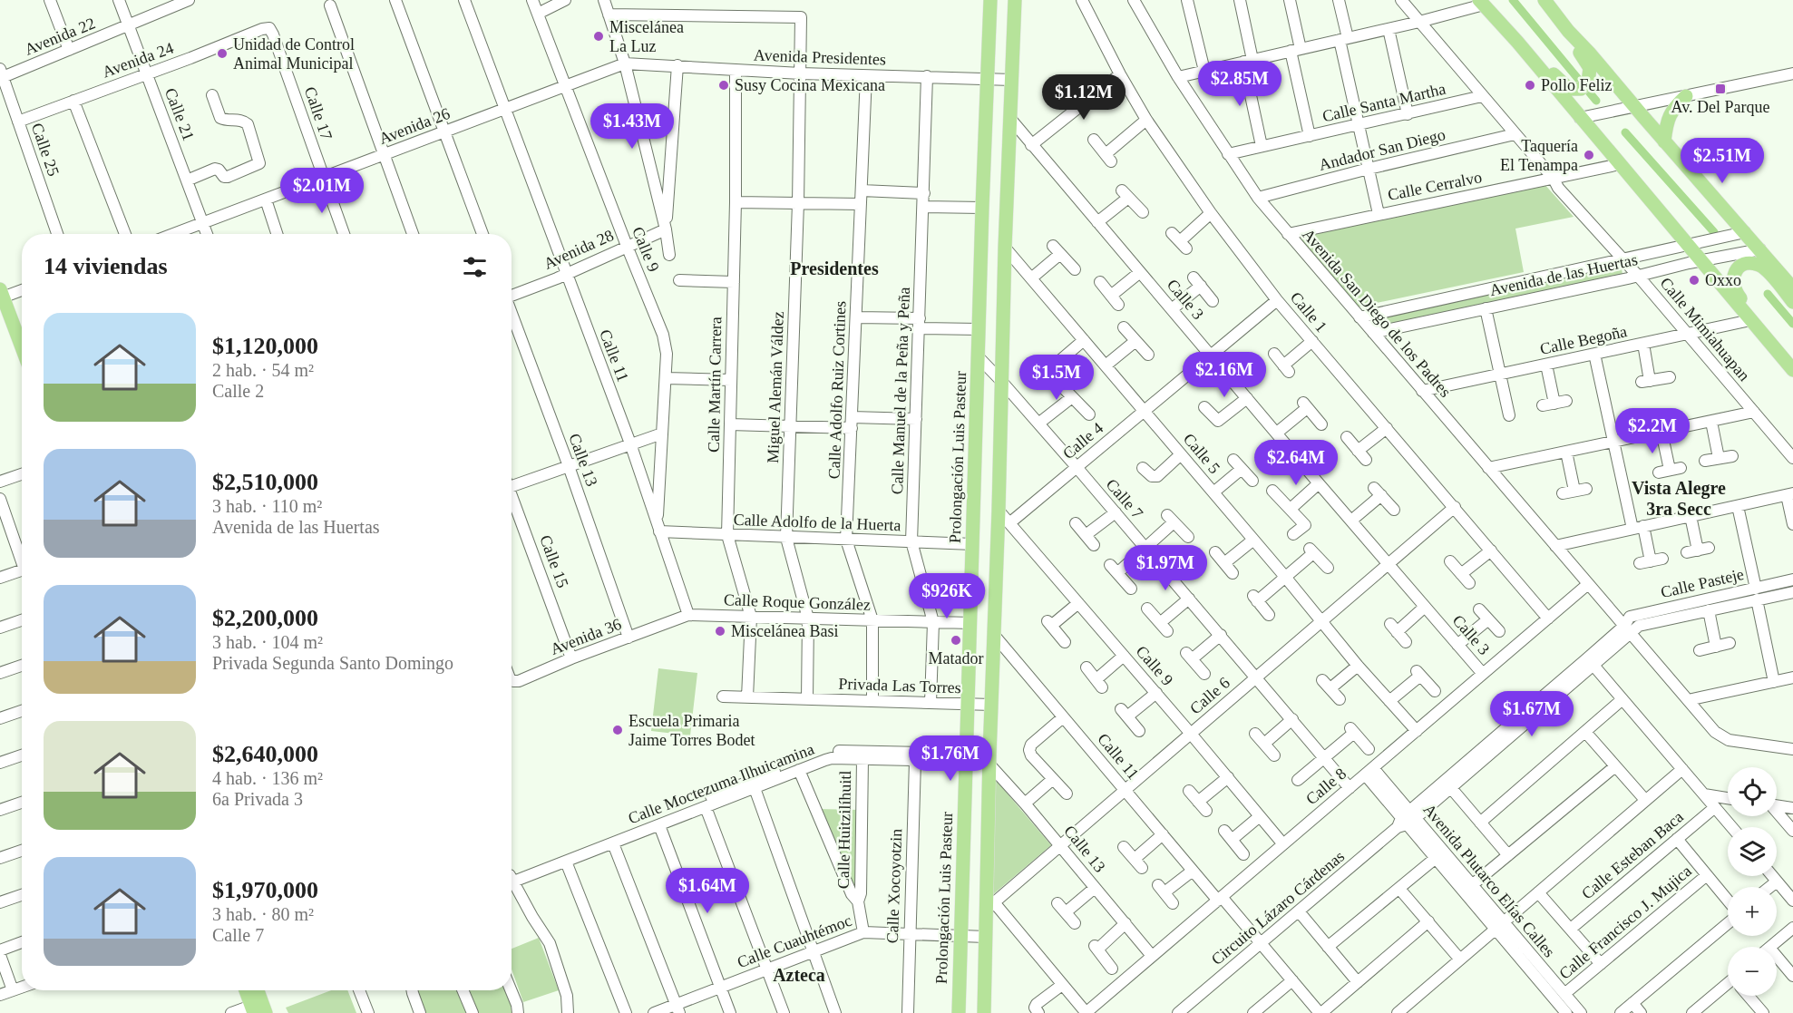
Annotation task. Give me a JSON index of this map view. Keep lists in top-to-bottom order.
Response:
{
  "streets": {
    "main road": ["Prolongación Luis Pasteur"],
    "street": [
      "Avenida 22",
      "Avenida Presidentes",
      "Avenida 24",
      "Calle Santa Martha",
      "Calle 17",
      "Calle 21",
      "Avenida 26",
      "Calle 25",
      "Andador San Diego",
      "Calle Cerralvo",
      "Avenida 28",
      "Calle 9",
      "Avenida de las Huertas",
      "Calle 3",
      "Calle 1",
      "Avenida San Diego de los Padres",
      "Calle Mimiahuapan",
      "Calle Begoña",
      "Calle 11",
      "Calle Martín Carrera",
      "Miguel Alemán Váldez",
      "Calle Adolfo Ruiz Cortines",
      "Calle Manuel de la Peña y Peña",
      "Calle 4",
      "Calle 5",
      "Calle 13",
      "Calle 7",
      "Calle Adolfo de la Huerta",
      "Calle 15",
      "Calle Pasteje",
      "Calle Roque González",
      "Avenida 36",
      "Privada Las Torres",
      "Calle 6",
      "Calle Moctezuma Ilhuicamina",
      "Calle 8",
      "Calle Huitzilíhuitl",
      "Calle Esteban Baca",
      "Avenida Plutarco Elías Calles",
      "Calle Xocoyotzin",
      "Circuito Lázaro Cárdenas",
      "Calle Francisco J. Mujica",
      "Calle Cuauhtémoc"
    ]
  },
  "crossings": [
    ["Avenida 22", "Calle 21"],
    ["Avenida 22", "Calle 25"],
    ["Avenida Presidentes", "Avenida 26"],
    ["Avenida Presidentes", "Calle Martín Carrera"],
    ["Avenida Presidentes", "Miguel Alemán Váldez"],
    ["Avenida Presidentes", "Calle Adolfo Ruiz Cortines"],
    ["Avenida Presidentes", "Calle Manuel de la Peña y Peña"],
    ["Avenida Presidentes", "Prolongación Luis Pasteur"],
    ["Avenida 24", "Calle 17"],
    ["Avenida 24", "Calle 21"],
    ["Avenida 24", "Calle 25"],
    ["Calle Santa Martha", "Avenida San Diego de los Padres"],
    ["Calle Santa Martha", "Calle Mimiahuapan"],
    ["Calle 17", "Avenida 26"],
    ["Calle 21", "Avenida 26"],
    ["Avenida 26", "Calle 9"],
    ["Avenida 26", "Calle 11"],
    ["Andador San Diego", "Avenida San Diego de los Padres"],
    ["Andador San Diego", "Calle Mimiahuapan"],
    ["Calle Cerralvo", "Avenida San Diego de los Padres"],
    ["Calle Cerralvo", "Calle Mimiahuapan"],
    ["Avenida 28", "Calle 9"],
    ["Avenida 28", "Calle 11"],
    ["Calle 9", "Calle 11"],
    ["Calle 9", "Calle 4"],
    ["Calle 9", "Calle Adolfo de la Huerta"],
    ["Calle 9", "Calle 6"],
    ["Calle 9", "Calle 8"],
    ["Avenida de las Huertas", "Avenida San Diego de los Padres"],
    ["Avenida de las Huertas", "Calle Mimiahuapan"],
    ["Calle 3", "Calle 4"],
    ["Calle 3", "Calle 6"],
    ["Calle 3", "Calle 8"],
    ["Calle 1", "Calle 4"],
    ["Calle 1", "Calle 6"],
    ["Calle 1", "Calle 8"],
    ["Avenida San Diego de los Padres", "Calle Begoña"],
    ["Avenida San Diego de los Padres", "Calle Pasteje"],
    ["Avenida San Diego de los Padres", "Calle 8"],
    ["Avenida San Diego de los Padres", "Circuito Lázaro Cárdenas"],
    ["Calle Mimiahuapan", "Calle Begoña"],
    ["Calle 11", "Calle Adolfo de la Huerta"],
    ["Calle 11", "Calle Roque González"],
    ["Calle 11", "Avenida 36"],
    ["Calle 11", "Calle 6"],
    ["Calle 11", "Calle 8"],
    ["Calle 11", "Circuito Lázaro Cárdenas"],
    ["Calle Martín Carrera", "Calle Adolfo de la Huerta"],
    ["Calle Martín Carrera", "Calle Roque González"],
    ["Calle Martín Carrera", "Privada Las Torres"],
    ["Miguel Alemán Váldez", "Calle Adolfo de la Huerta"],
    ["Miguel Alemán Váldez", "Calle Roque González"],
    ["Miguel Alemán Váldez", "Privada Las Torres"],
    ["Calle Adolfo Ruiz Cortines", "Calle Adolfo de la Huerta"],
    ["Calle Adolfo Ruiz Cortines", "Calle Roque González"],
    ["Calle Adolfo Ruiz Cortines", "Privada Las Torres"],
    ["Calle Manuel de la Peña y Peña", "Calle Adolfo de la Huerta"],
    ["Calle Manuel de la Peña y Peña", "Calle Roque González"],
    ["Calle Manuel de la Peña y Peña", "Privada Las Torres"],
    ["Calle 4", "Calle 5"],
    ["Calle 4", "Calle 7"],
    ["Calle 5", "Calle 6"],
    ["Calle 5", "Calle 8"],
    ["Prolongación Luis Pasteur", "Calle 7"],
    ["Prolongación Luis Pasteur", "Calle Adolfo de la Huerta"],
    ["Prolongación Luis Pasteur", "Calle Roque González"],
    ["Prolongación Luis Pasteur", "Privada Las Torres"],
    ["Prolongación Luis Pasteur", "Calle Moctezuma Ilhuicamina"],
    ["Prolongación Luis Pasteur", "Calle Cuauhtémoc"],
    ["Calle 13", "Avenida 36"],
    ["Calle 13", "Calle 6"],
    ["Calle 13", "Calle Moctezuma Ilhuicamina"],
    ["Calle 13", "Calle 8"],
    ["Calle 7", "Calle 6"],
    ["Calle 7", "Calle 8"],
    ["Calle 15", "Avenida 36"],
    ["Calle Pasteje", "Circuito Lázaro Cárdenas"],
    ["Calle Roque González", "Avenida 36"],
    ["Calle Moctezuma Ilhuicamina", "Calle Huitzilíhuitl"],
    ["Calle Moctezuma Ilhuicamina", "Calle Xocoyotzin"],
    ["Calle 8", "Avenida Plutarco Elías Calles"],
    ["Calle Huitzilíhuitl", "Calle Cuauhtémoc"],
    ["Avenida Plutarco Elías Calles", "Circuito Lázaro Cárdenas"],
    ["Avenida Plutarco Elías Calles", "Calle Francisco J. Mujica"],
    ["Calle Xocoyotzin", "Calle Cuauhtémoc"]
  ],
  "districts": ["Presidentes", "Vista Alegre 3ra Secc", "Azteca"],
  "places": {
    "other": [
      "Miscelánea La Luz",
      "Unidad de Control Animal Municipal",
      "Susy Cocina Mexicana",
      "Pollo Feliz",
      "Taquería El Tenampa",
      "Oxxo",
      "Miscelánea Basi",
      "Matador",
      "Escuela Primaria Jaime Torres Bodet"
    ],
    "transit": ["Av. Del Parque"]
  },
  "page": {
    "price": [
      "$2.85M",
      "$1.12M",
      "$1.43M",
      "$2.51M",
      "$2.01M",
      "$2.16M",
      "$1.5M",
      "$2.2M",
      "$2.64M",
      "$1.97M",
      "$926K",
      "$1.67M",
      "$1.76M",
      "$1.64M"
    ],
    "heading": "14 viviendas",
    "list": [
      {
        "name": "$1,120,000",
        "note": "2 hab. · 54 m² · Calle 2"
      },
      {
        "name": "$2,510,000",
        "note": "3 hab. · 110 m² · Avenida de las Huertas"
      },
      {
        "name": "$2,200,000",
        "note": "3 hab. · 104 m² · Privada Segunda Santo Domingo"
      },
      {
        "name": "$2,640,000",
        "note": "4 hab. · 136 m² · 6a Privada 3"
      },
      {
        "name": "$1,970,000",
        "note": "3 hab. · 80 m² · Calle 7"
      }
    ],
    "map_buttons": ["+", "−"]
  }
}
